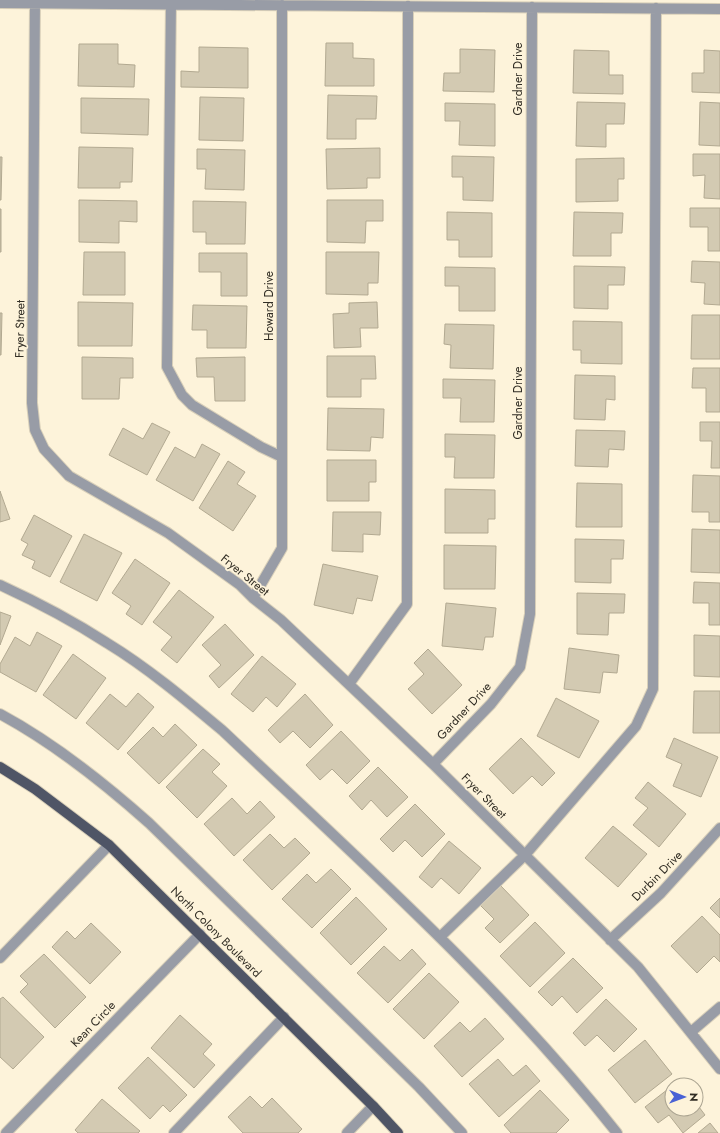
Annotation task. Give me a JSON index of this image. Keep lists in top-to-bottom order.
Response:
{
  "streets": {
    "main road": ["North Colony Boulevard"],
    "street": [
      "Gardner Drive",
      "Howard Drive",
      "Fryer Street",
      "Durbin Drive",
      "Kean Circle"
    ]
  },
  "crossings": [
    ["Gardner Drive", "Fryer Street"],
    ["Howard Drive", "Fryer Street"],
    ["Fryer Street", "Durbin Drive"],
    ["North Colony Boulevard", "Kean Circle"]
  ],
  "north": "right"
}
